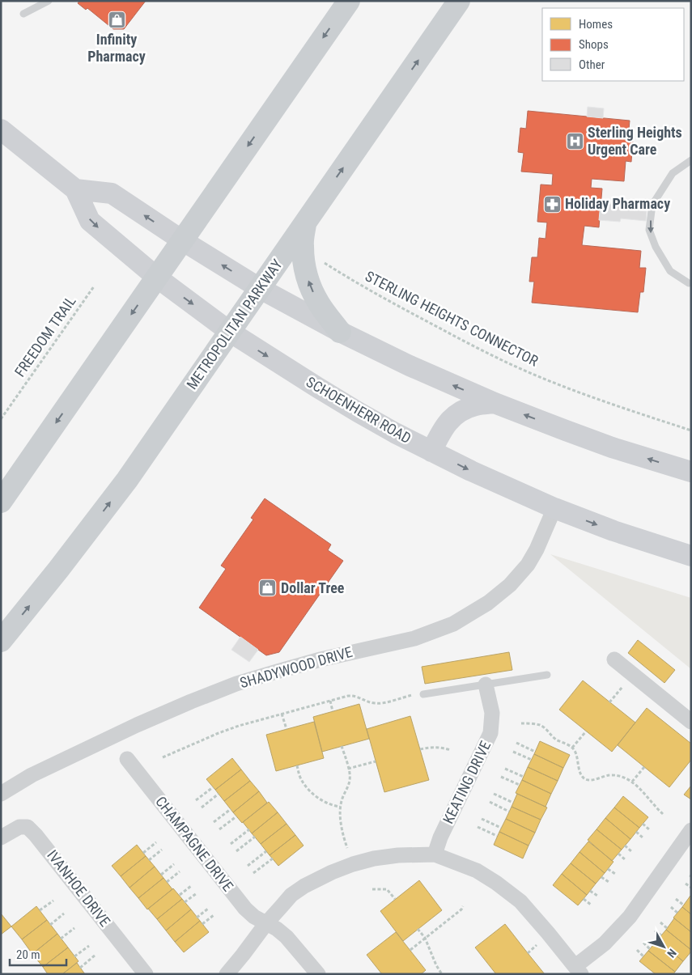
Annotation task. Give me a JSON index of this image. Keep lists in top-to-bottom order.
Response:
{
  "streets": {
    "main road": ["METROPOLITAN PARKWAY", "SCHOENHERR ROAD"],
    "street": [
      "SHADYWOOD DRIVE",
      "KEATING DRIVE",
      "CHAMPAGNE DRIVE",
      "IVANHOE DRIVE"
    ],
    "path": ["STERLING HEIGHTS CONNECTOR", "FREEDOM TRAIL"]
  },
  "crossings": [
    ["METROPOLITAN PARKWAY", "SCHOENHERR ROAD"],
    ["SCHOENHERR ROAD", "SHADYWOOD DRIVE"]
  ],
  "places": {
    "shop": ["Infinity Pharmacy", "Dollar Tree"],
    "hospital": ["Sterling Heights Urgent Care"],
    "pharmacy": ["Holiday Pharmacy"]
  },
  "legend": ["Homes", "Shops", "Other"],
  "scale_bar": "20 m",
  "north": "bottom right"
}
